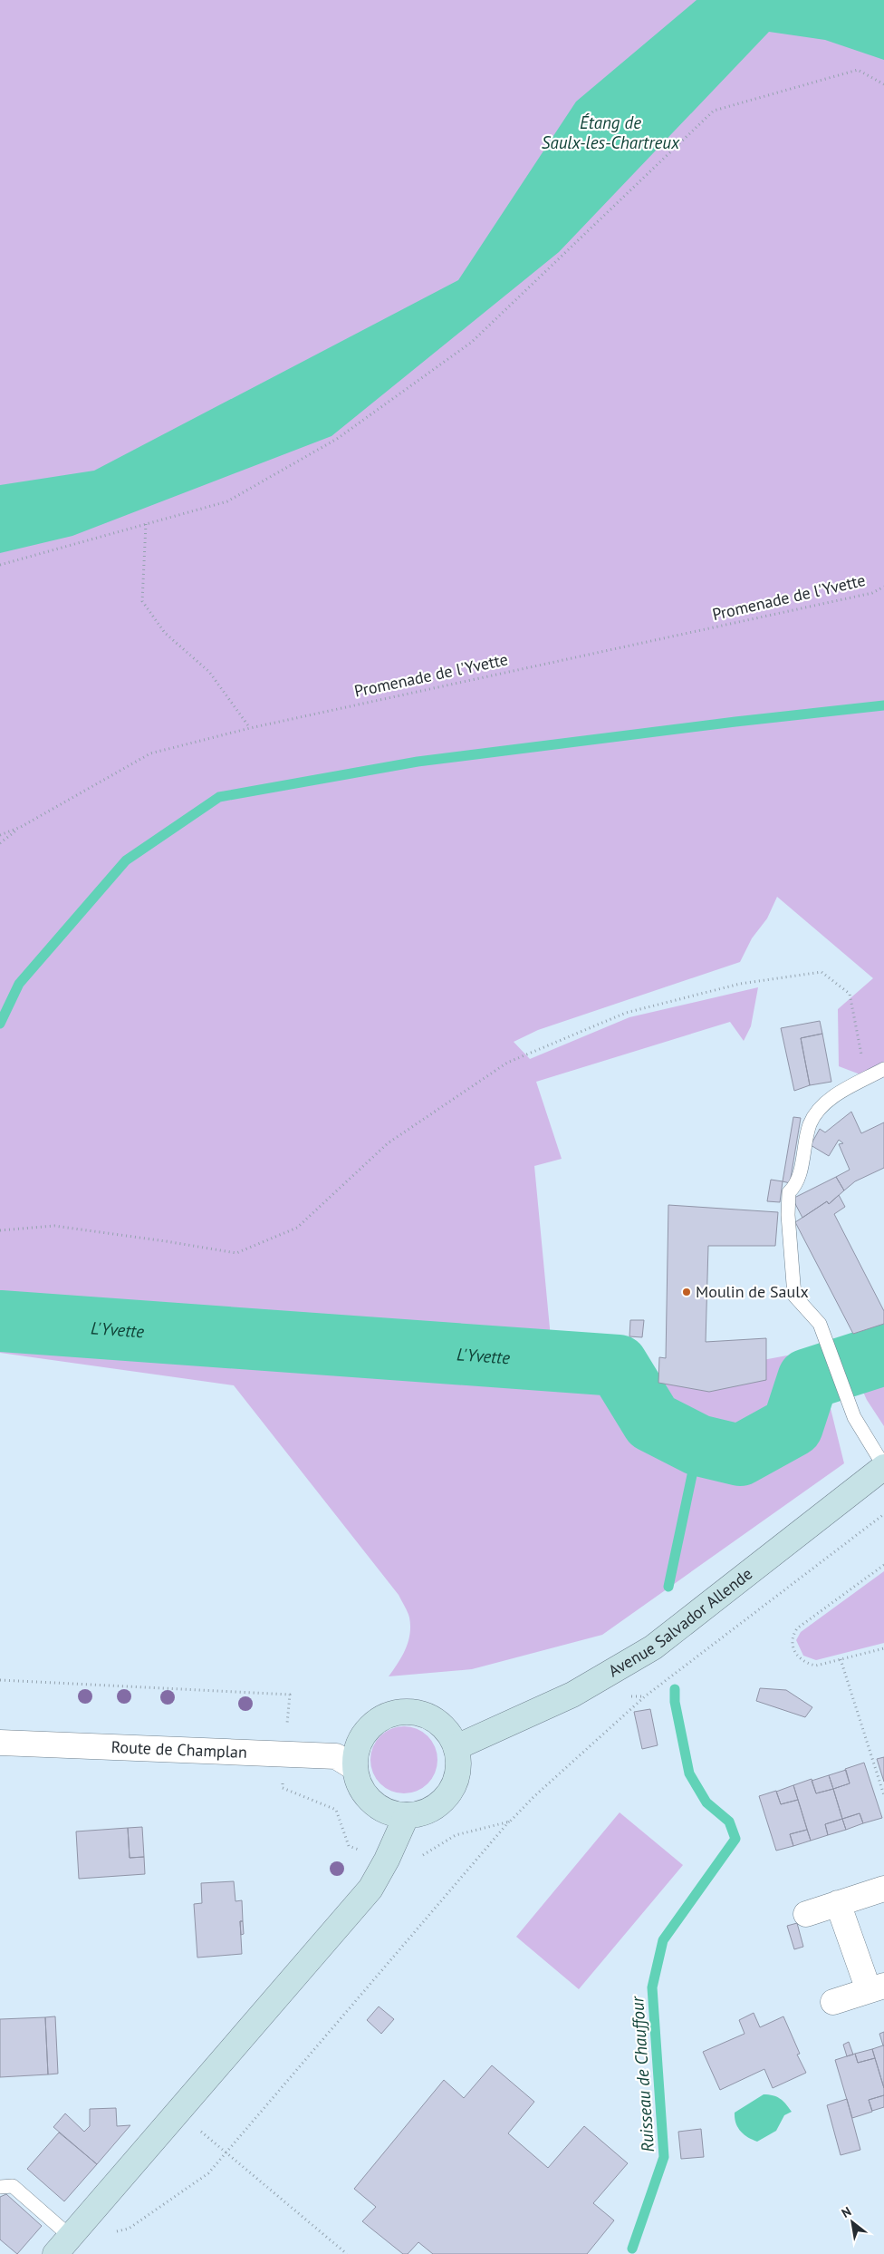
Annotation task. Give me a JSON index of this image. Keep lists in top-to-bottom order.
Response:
{
  "streets": {
    "main road": ["Avenue Salvador Allende"],
    "street": ["Route de Champlan"],
    "path": ["Promenade de l'Yvette"]
  },
  "crossings": [
    ["Avenue Salvador Allende", "Route de Champlan"]
  ],
  "water": ["Étang de Saulx-les-Chartreux", "L'Yvette", "Ruisseau de Chauffour"],
  "places": ["Moulin de Saulx"],
  "north": "top left"
}
